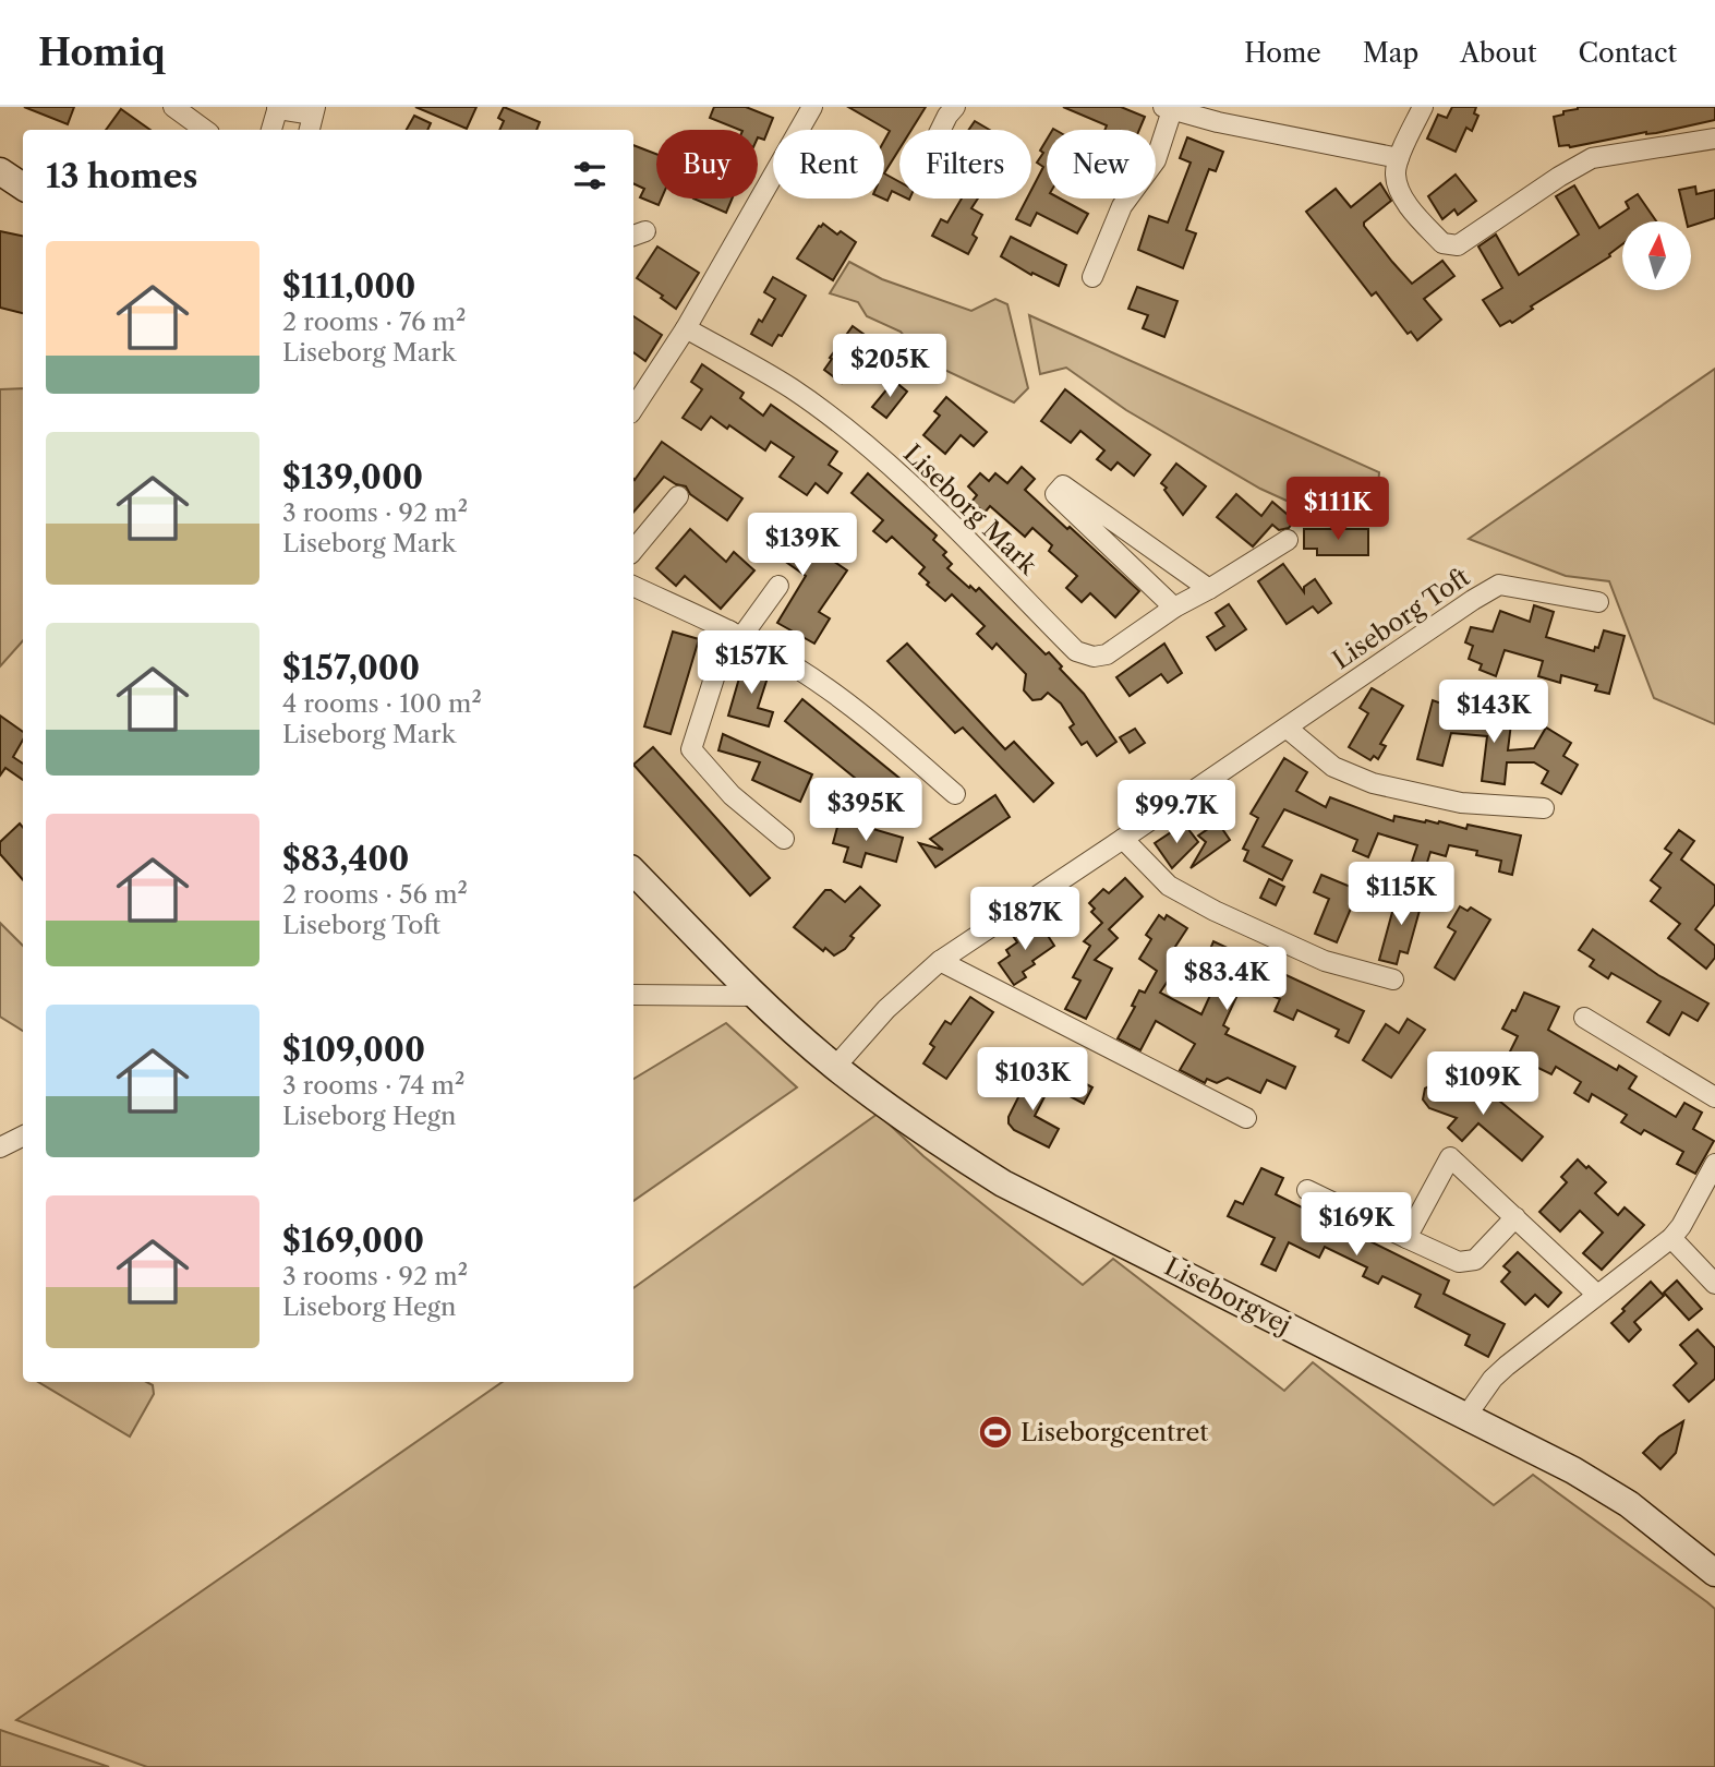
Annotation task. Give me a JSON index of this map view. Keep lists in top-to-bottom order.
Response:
{
  "streets": {
    "street": ["Liseborg Mark", "Liseborg Toft", "Liseborgvej"]
  },
  "crossings": [
    ["Liseborg Toft", "Liseborgvej"]
  ],
  "places": {
    "sports": ["Liseborgcentret"]
  },
  "north": "top",
  "page": {
    "header": "Homiq",
    "nav": [
      "Home",
      "Map",
      "About",
      "Contact"
    ],
    "chip": [
      "Buy",
      "Rent",
      "Filters",
      "New"
    ],
    "heading": "13 homes",
    "list": [
      {
        "name": "$111,000",
        "note": "2 rooms · 76 m² · Liseborg Mark"
      },
      {
        "name": "$139,000",
        "note": "3 rooms · 92 m² · Liseborg Mark"
      },
      {
        "name": "$157,000",
        "note": "4 rooms · 100 m² · Liseborg Mark"
      },
      {
        "name": "$83,400",
        "note": "2 rooms · 56 m² · Liseborg Toft"
      },
      {
        "name": "$109,000",
        "note": "3 rooms · 74 m² · Liseborg Hegn"
      },
      {
        "name": "$169,000",
        "note": "3 rooms · 92 m² · Liseborg Hegn"
      }
    ],
    "price": [
      "$205K",
      "$111K",
      "$139K",
      "$157K",
      "$143K",
      "$395K",
      "$99.7K",
      "$115K",
      "$187K",
      "$83.4K",
      "$103K",
      "$109K",
      "$169K"
    ]
  }
}
